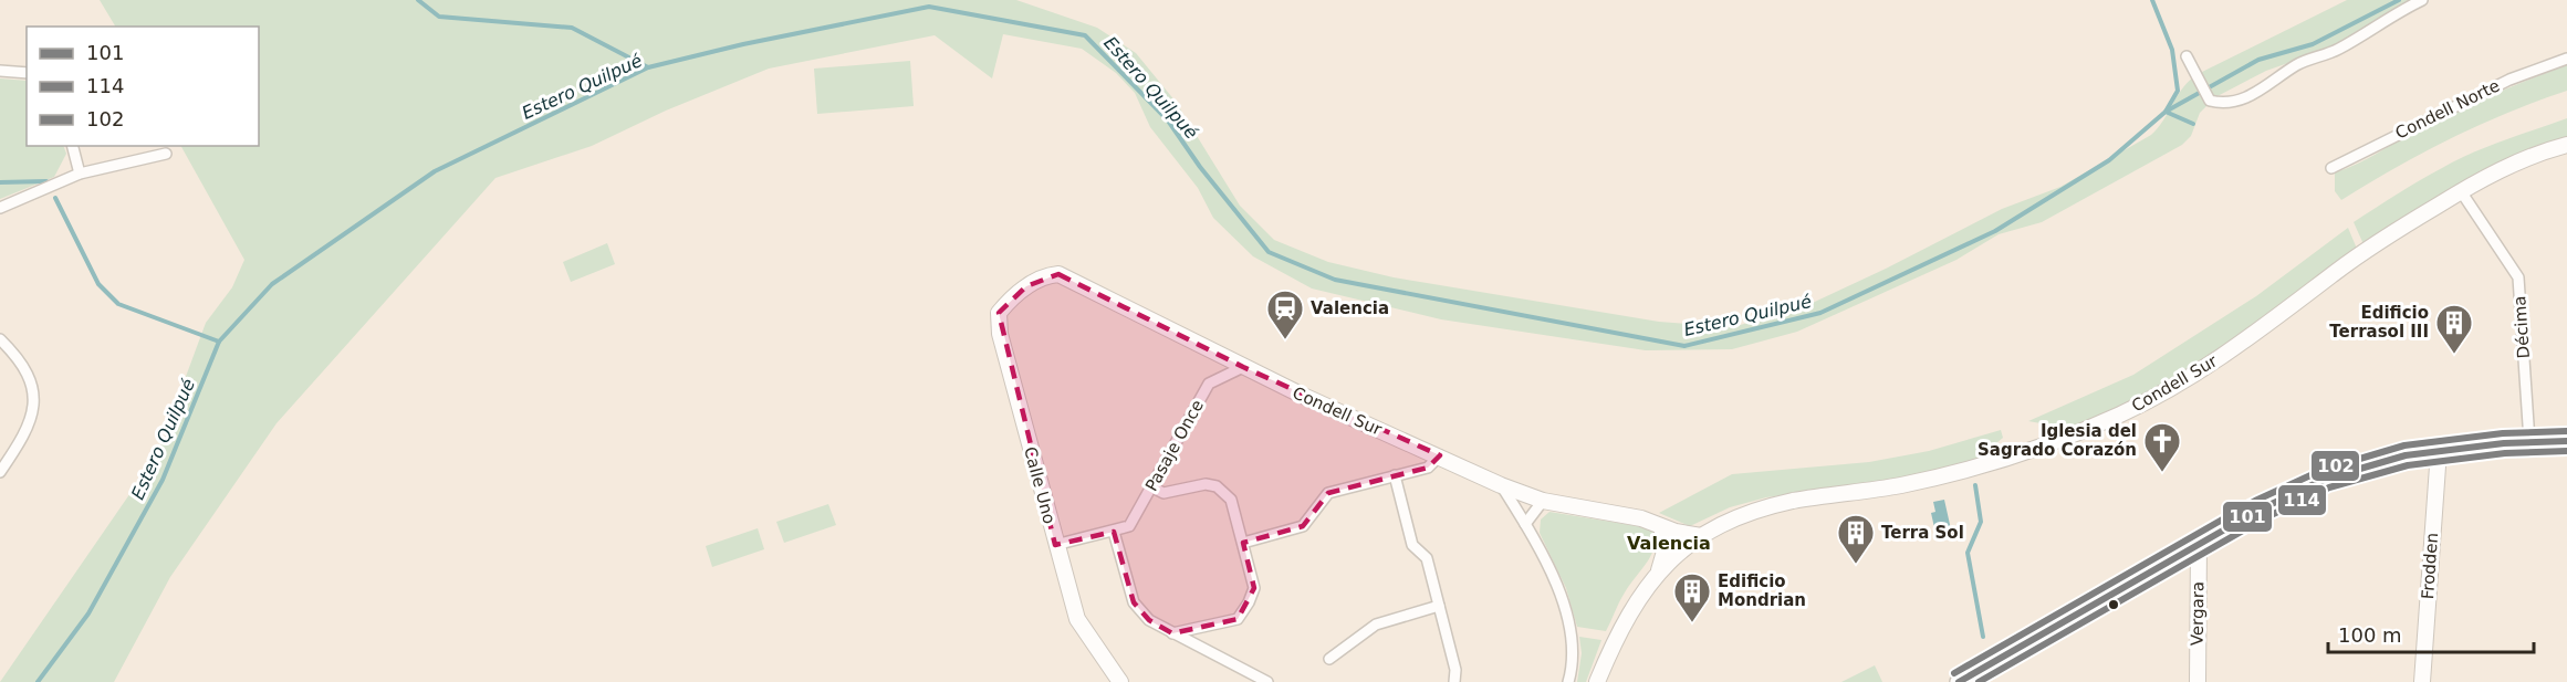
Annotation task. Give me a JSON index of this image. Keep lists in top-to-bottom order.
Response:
{
  "streets": {
    "street": [
      "Condell Norte",
      "Décima",
      "Condell Sur",
      "Pasaje Once",
      "Calle Uno",
      "Frodden",
      "Vergara"
    ]
  },
  "crossings": [
    ["Décima", "Condell Sur"],
    ["Condell Sur", "Pasaje Once"],
    ["Condell Sur", "Calle Uno"]
  ],
  "districts": ["Valencia"],
  "water": ["Estero Quilpué"],
  "places": {
    "station": ["Valencia"],
    "building": ["Edificio Terrasol III", "Terra Sol", "Edificio Mondrian"],
    "church": ["Iglesia del Sagrado Corazón"]
  },
  "lines": ["transit line 102", "transit line 101", "transit line 114"],
  "legend": ["101", "114", "102"],
  "scale_bar": "100 m"
}
